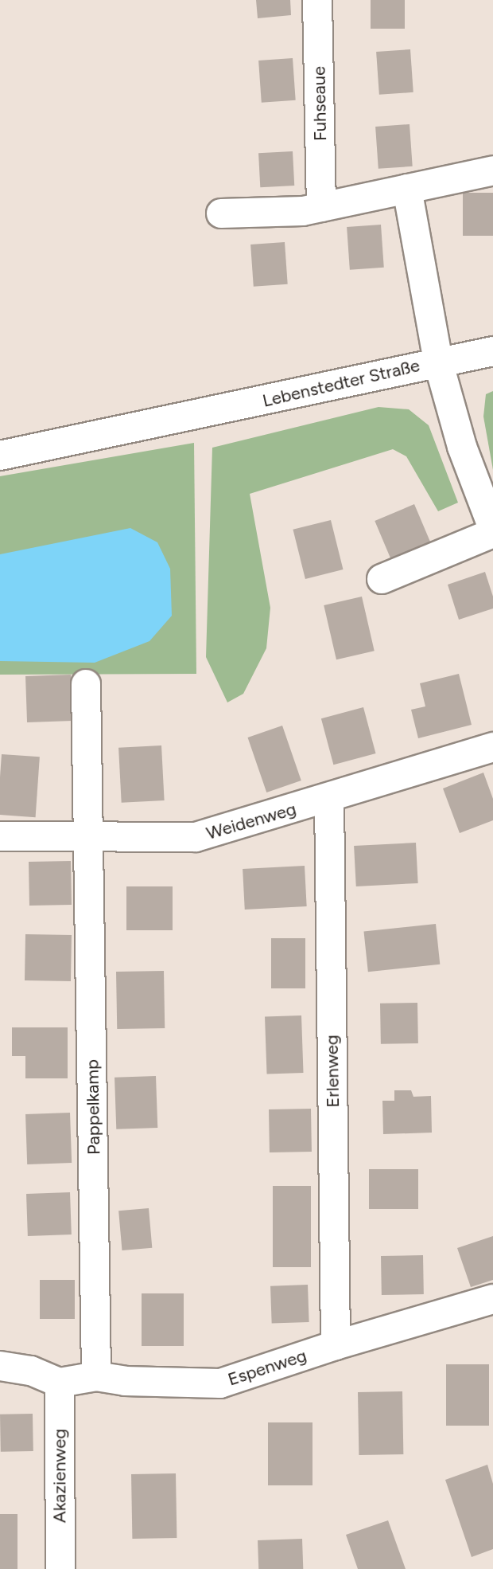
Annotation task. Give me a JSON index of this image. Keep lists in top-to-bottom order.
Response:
{
  "streets": {
    "street": [
      "Fuhseaue",
      "Lebenstedter Straße",
      "Weidenweg",
      "Erlenweg",
      "Pappelkamp",
      "Espenweg",
      "Akazienweg"
    ]
  },
  "crossings": [
    ["Weidenweg", "Erlenweg"],
    ["Weidenweg", "Pappelkamp"],
    ["Erlenweg", "Espenweg"],
    ["Pappelkamp", "Espenweg"],
    ["Espenweg", "Akazienweg"]
  ]
}
